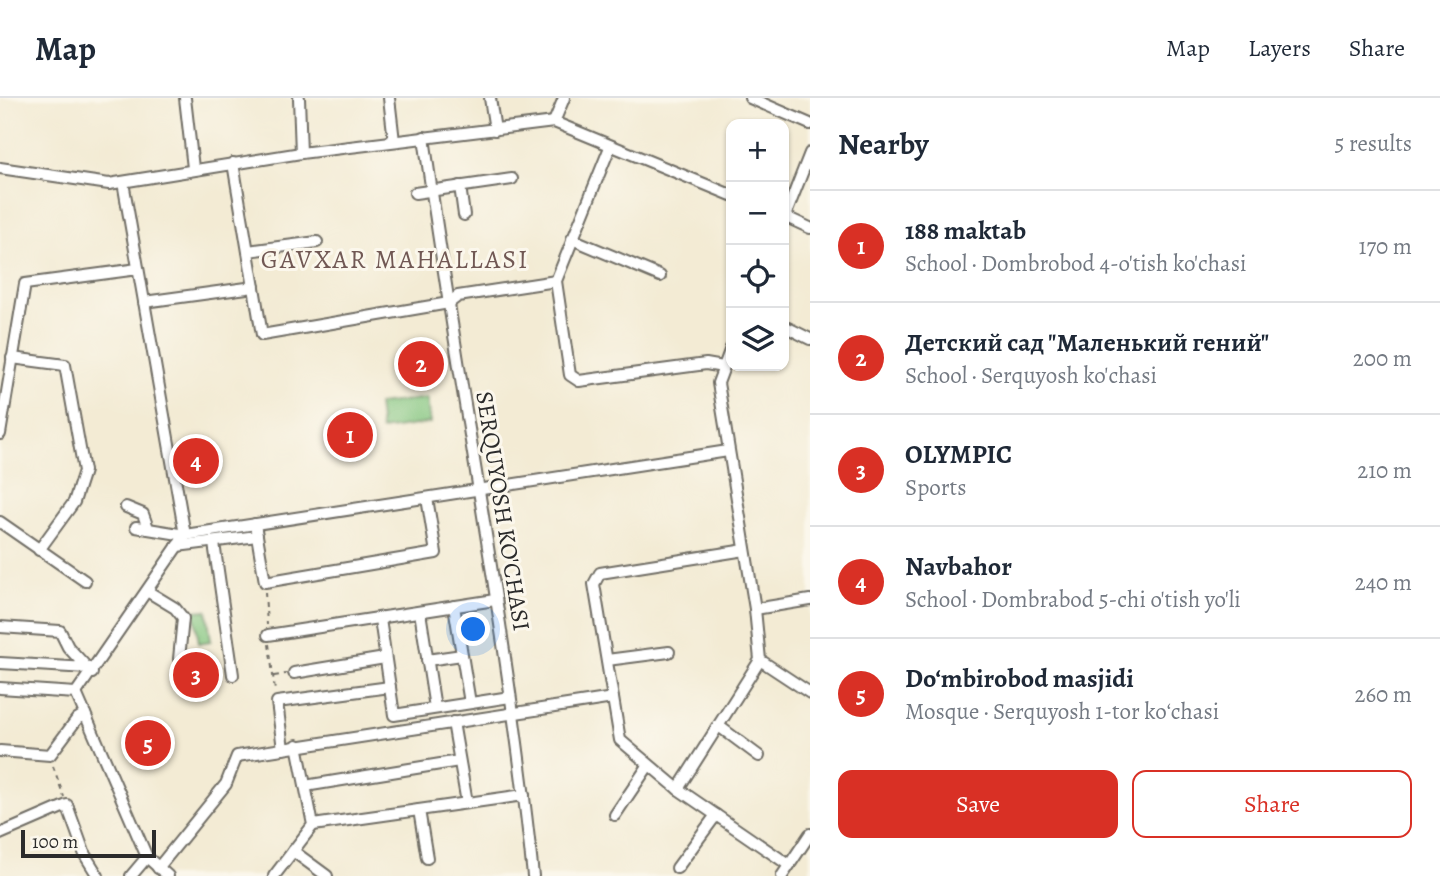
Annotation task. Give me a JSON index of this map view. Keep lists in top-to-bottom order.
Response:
{
  "streets": {
    "street": ["SERQUYOSH KO'CHASI"]
  },
  "districts": ["GAVXAR MAHALLASI"],
  "scale_bar": "100 m",
  "page": {
    "header": "Map",
    "nav": ["Map", "Layers", "Share"],
    "heading": ["Nearby", "5 results"],
    "map_buttons": ["+", "−"],
    "list": [
      {
        "mark": "1",
        "name": "188 maktab",
        "note": "School · Dombrobod 4-o'tish ko'chasi",
        "value": "170 m"
      },
      {
        "mark": "2",
        "name": "Детский сад \"Маленький гений\"",
        "note": "School · Serquyosh ko'chasi",
        "value": "200 m"
      },
      {
        "mark": "3",
        "name": "OLYMPIC",
        "note": "Sports",
        "value": "210 m"
      },
      {
        "mark": "4",
        "name": "Navbahor",
        "note": "School · Dombrabod 5-chi o'tish yo'li",
        "value": "240 m"
      },
      {
        "mark": "5",
        "name": "Do‘mbirobod masjidi",
        "note": "Mosque · Serquyosh 1-tor koʻchasi",
        "value": "260 m"
      }
    ],
    "pins": [
      "2",
      "1",
      "4",
      "3",
      "5"
    ],
    "buttons": ["Save", "Share"],
    "scale": "100 m"
  }
}
